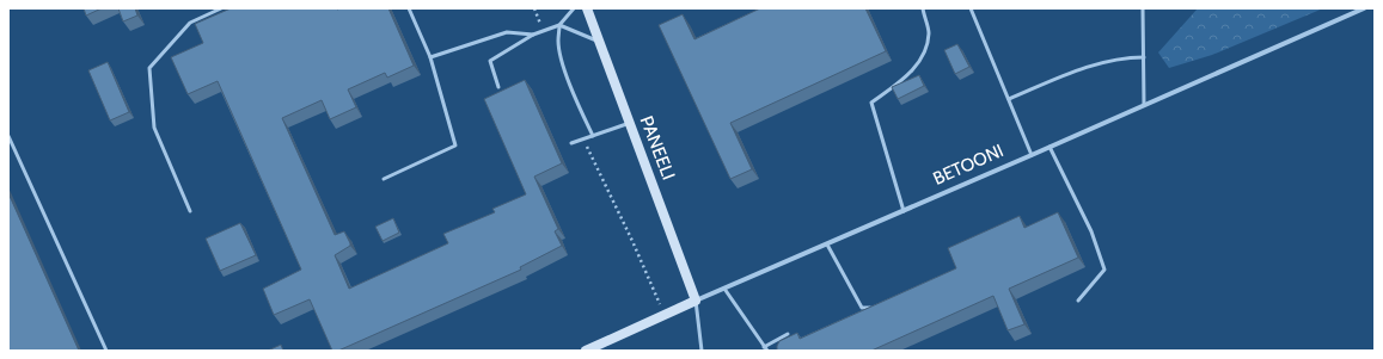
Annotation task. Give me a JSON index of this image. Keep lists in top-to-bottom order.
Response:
{
  "streets": {
    "street": ["PANEELI", "BETOONI"]
  },
  "crossings": [
    ["PANEELI", "BETOONI"]
  ]
}
